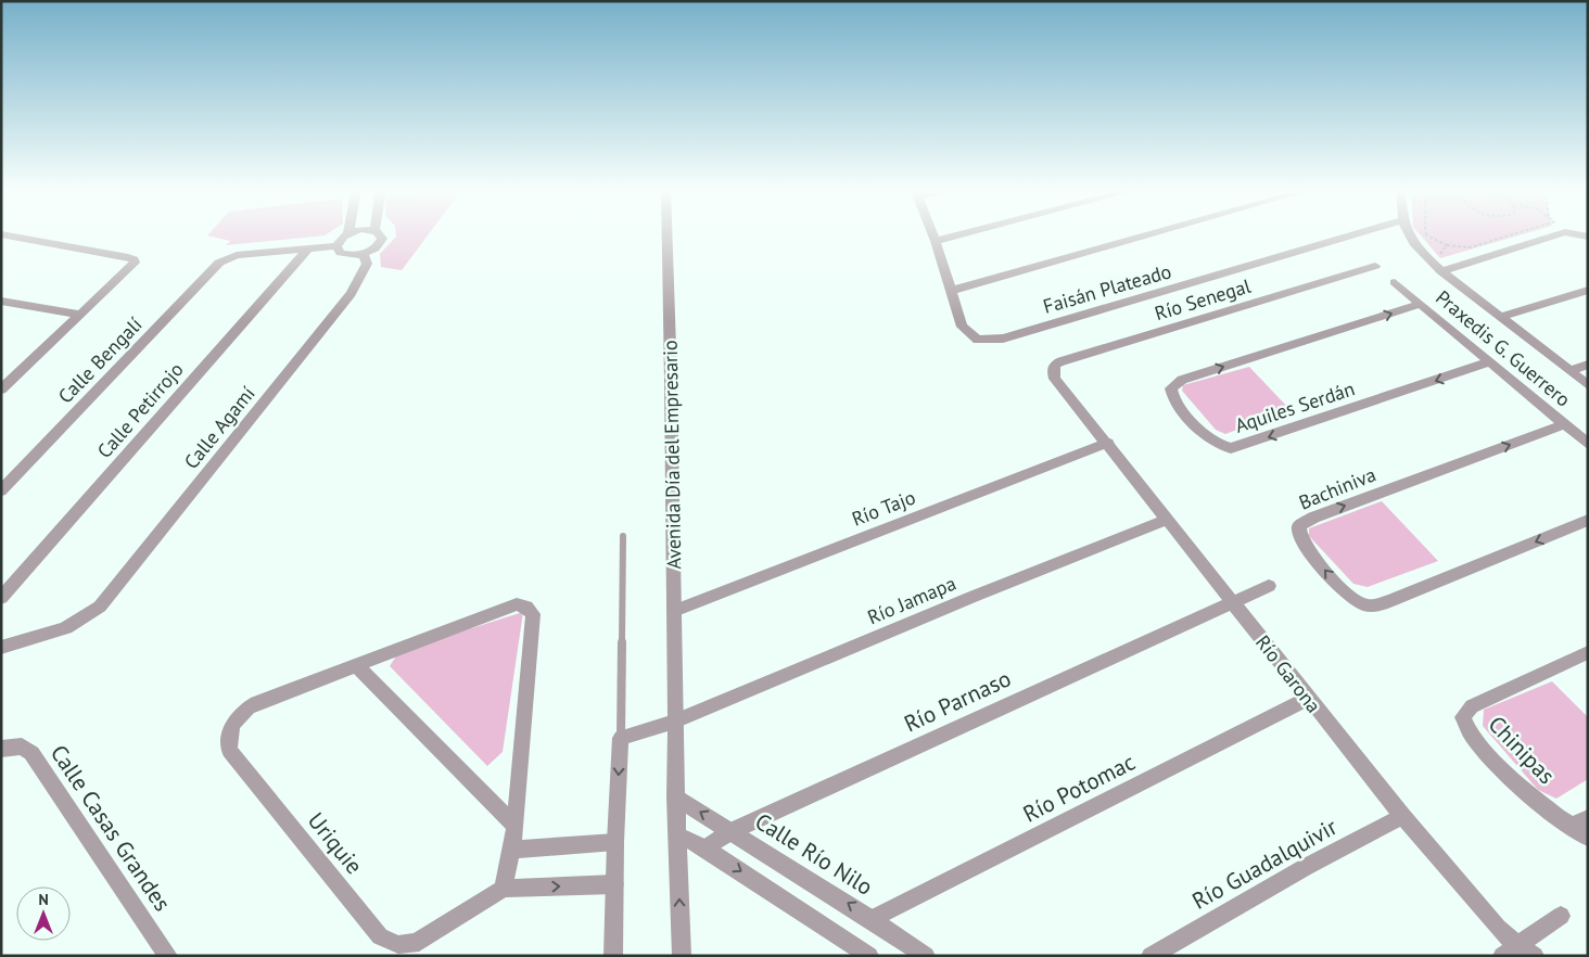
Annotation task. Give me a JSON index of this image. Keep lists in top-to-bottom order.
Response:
{
  "streets": {
    "street": [
      "Faisán Plateado",
      "Río Senegal",
      "Praxedis G. Guerrero",
      "Calle Bengalí",
      "Aquiles Serdán",
      "Calle Petirrojo",
      "Calle Agamí",
      "Avenida Día del Empresario",
      "Bachiniva",
      "Río Tajo",
      "Río Jamapa",
      "Río Garona",
      "Río Parnaso",
      "Chinipas",
      "Río Potomac",
      "Calle Casas Grandes",
      "Uriquie",
      "Calle Río Nilo",
      "Río Guadalquivir"
    ]
  },
  "crossings": [
    ["Río Senegal", "Río Garona"],
    ["Praxedis G. Guerrero", "Aquiles Serdán"],
    ["Praxedis G. Guerrero", "Bachiniva"],
    ["Calle Bengalí", "Calle Petirrojo"],
    ["Avenida Día del Empresario", "Río Tajo"],
    ["Avenida Día del Empresario", "Río Jamapa"],
    ["Avenida Día del Empresario", "Calle Río Nilo"],
    ["Río Tajo", "Río Garona"],
    ["Río Jamapa", "Río Garona"],
    ["Río Garona", "Río Parnaso"],
    ["Río Garona", "Río Potomac"],
    ["Río Garona", "Río Guadalquivir"],
    ["Río Parnaso", "Calle Río Nilo"],
    ["Río Potomac", "Calle Río Nilo"]
  ],
  "north": "top"
}
